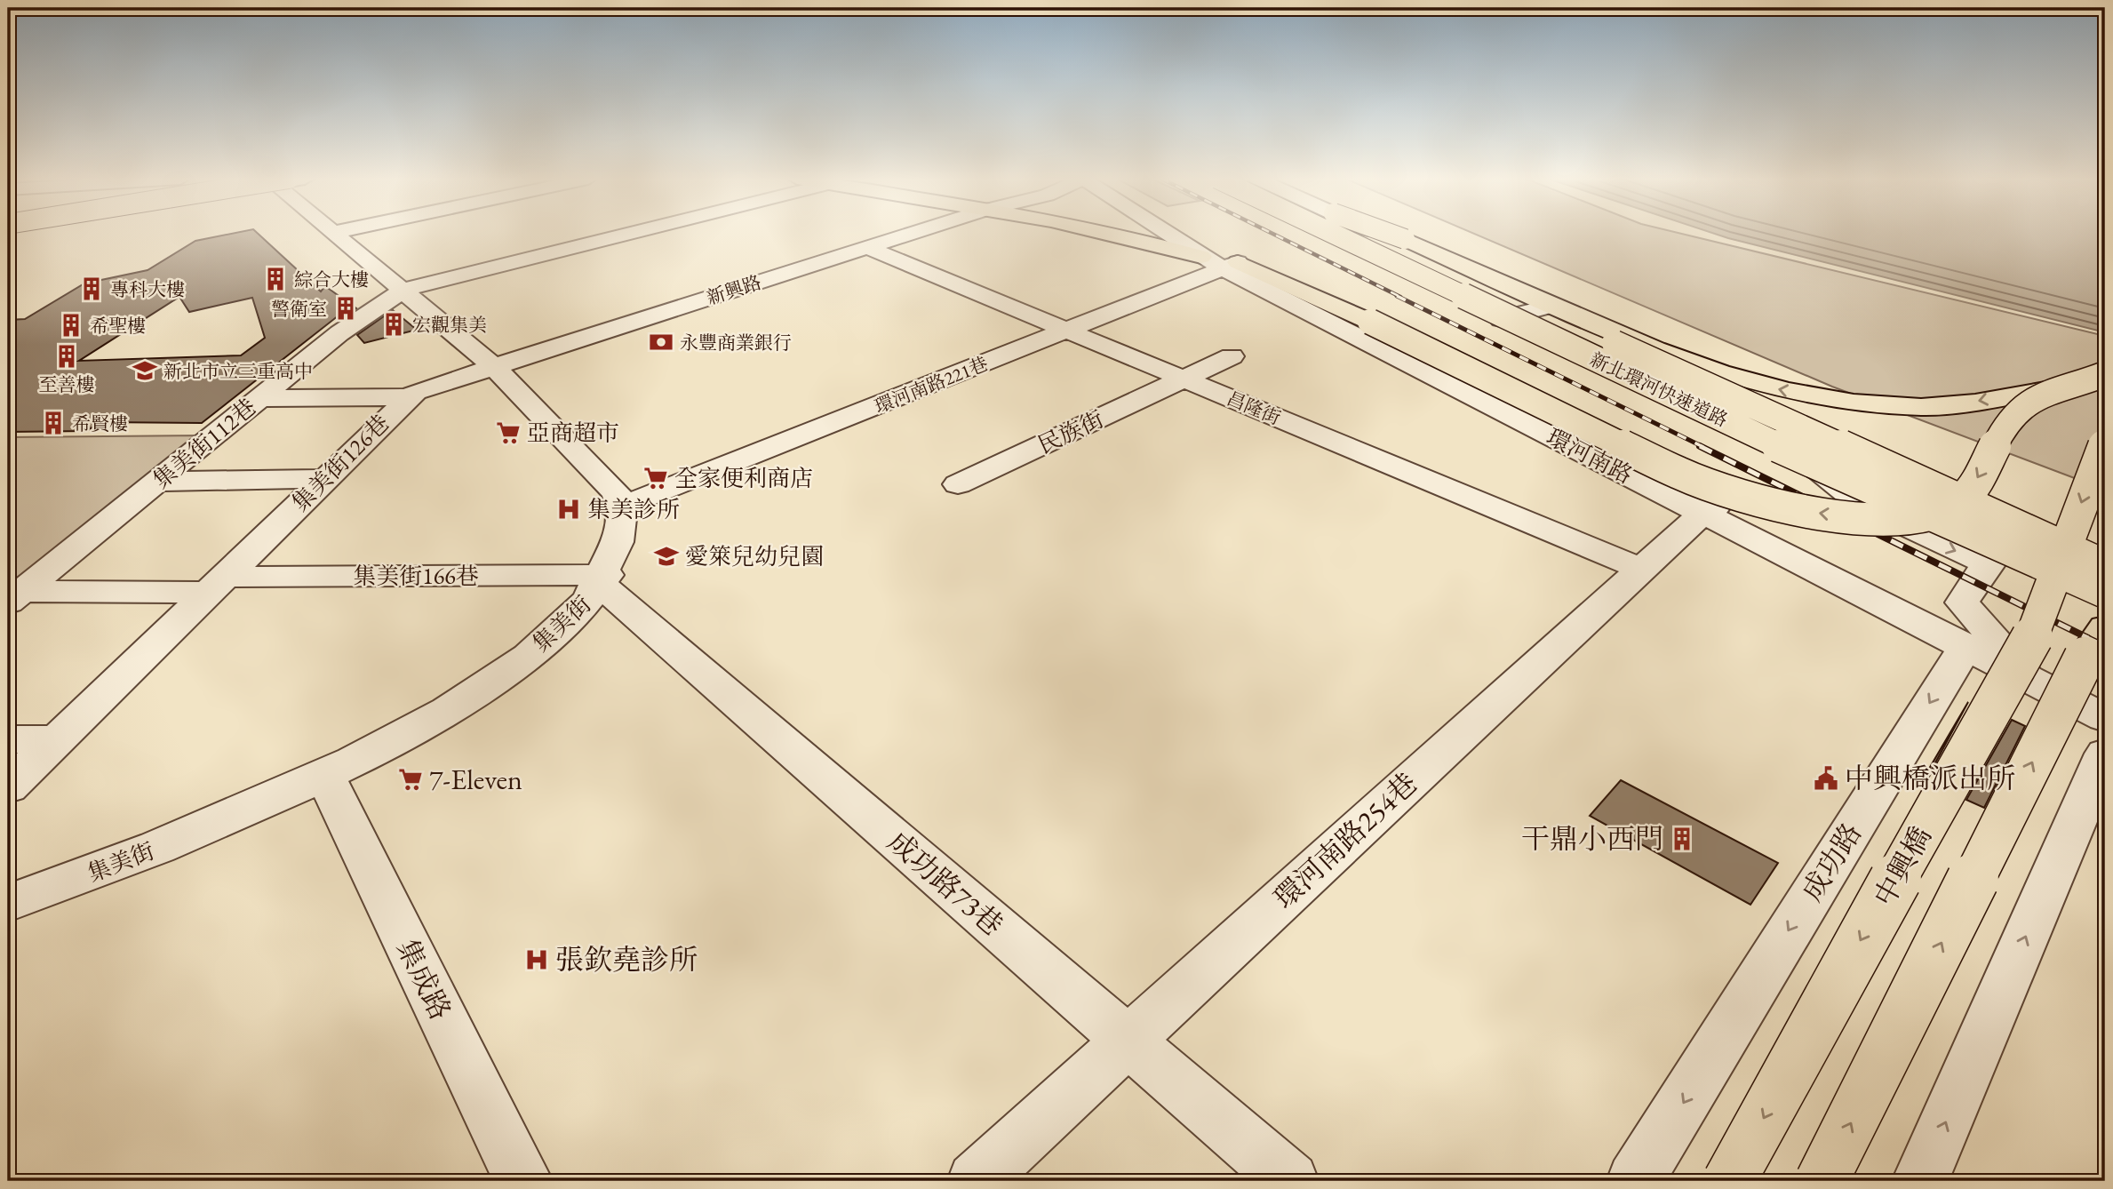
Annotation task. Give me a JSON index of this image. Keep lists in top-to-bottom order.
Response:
{
  "streets": {
    "main road": ["新北環河快速道路", "中興橋"],
    "street": [
      "新興路",
      "環河南路221巷",
      "昌隆街",
      "民族街",
      "集美街112巷",
      "環河南路",
      "集美街126巷",
      "集美街166巷",
      "集美街",
      "環河南路254巷",
      "成功路",
      "成功路73巷",
      "集成路"
    ]
  },
  "crossings": [
    ["新興路", "昌隆街"],
    ["新興路", "集美街126巷"],
    ["環河南路221巷", "昌隆街"],
    ["環河南路221巷", "環河南路"],
    ["環河南路221巷", "集美街"],
    ["昌隆街", "民族街"],
    ["昌隆街", "環河南路254巷"],
    ["環河南路", "環河南路254巷"],
    ["環河南路", "成功路"],
    ["集美街126巷", "集美街166巷"],
    ["集美街166巷", "集美街"],
    ["集美街166巷", "成功路73巷"],
    ["集美街", "成功路73巷"],
    ["集美街", "集成路"],
    ["環河南路254巷", "成功路73巷"]
  ],
  "places": {
    "building": [
      "綜合大樓",
      "專科大樓",
      "警衛室",
      "宏觀集美",
      "希聖樓",
      "至善樓",
      "希賢樓",
      "干鼎小西門"
    ],
    "bank": ["永豐商業銀行"],
    "school or university": ["新北市立三重高中", "愛箂兒幼兒園"],
    "supermarket": ["亞商超市", "全家便利商店", "7-Eleven"],
    "hospital": ["集美診所", "張欽堯診所"],
    "public building": ["中興橋派出所"]
  }
}
